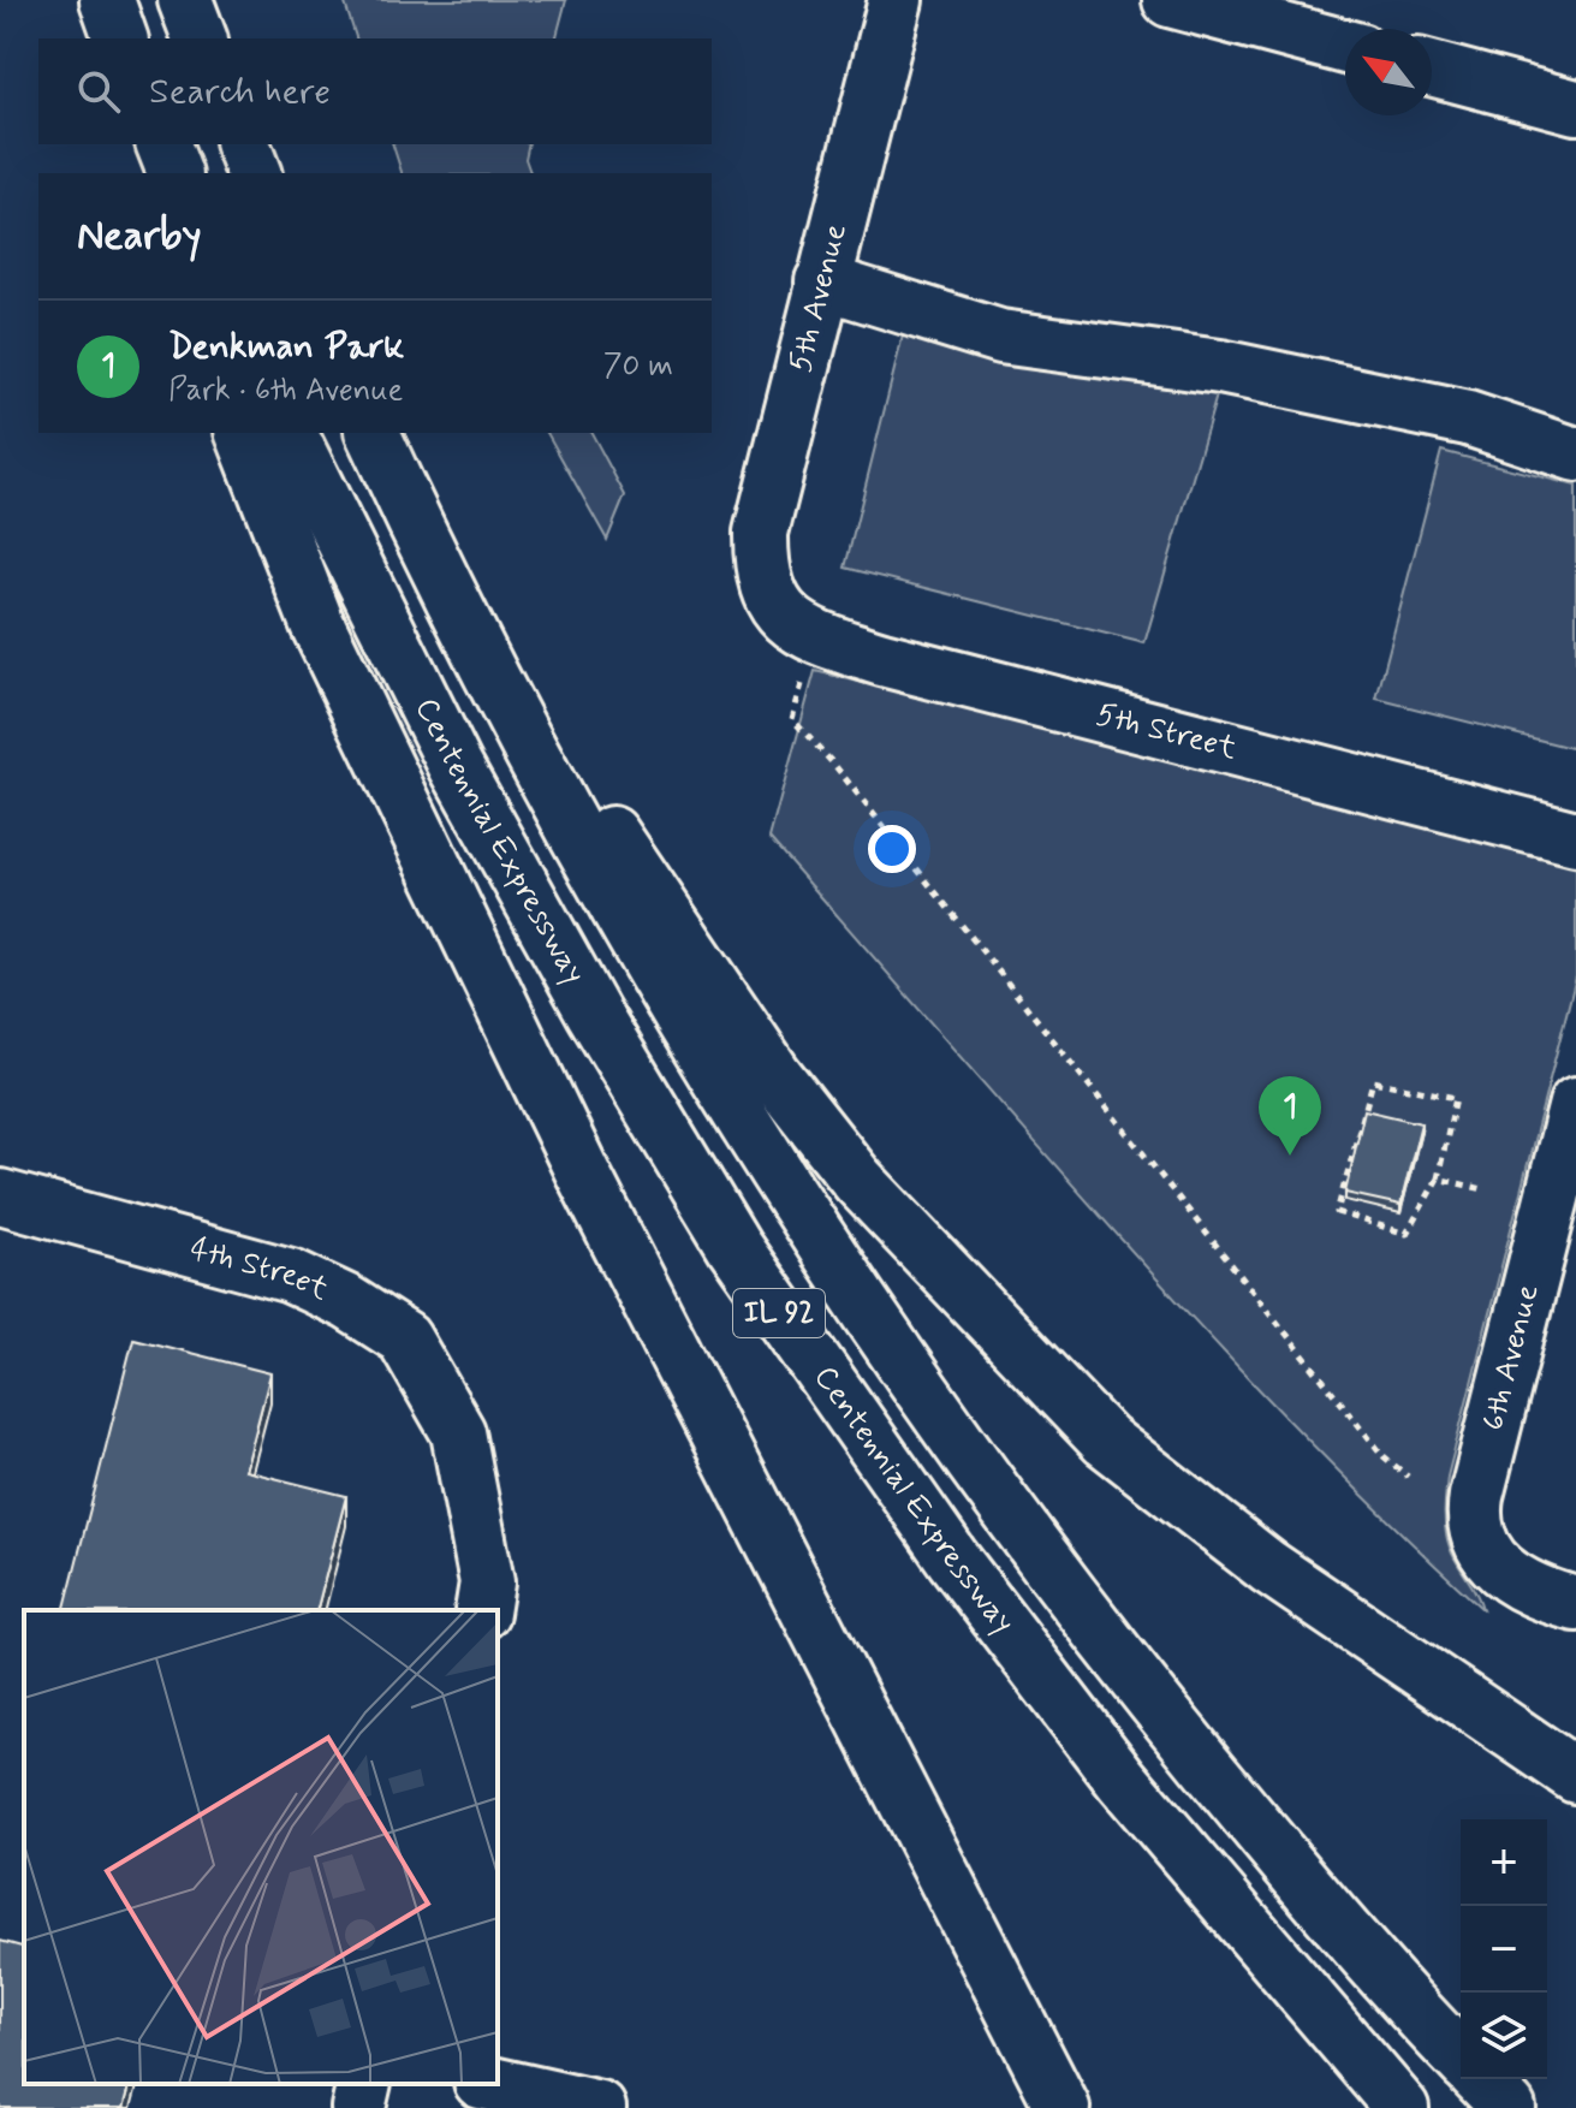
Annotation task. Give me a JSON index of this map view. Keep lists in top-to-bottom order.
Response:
{
  "streets": {
    "main road": [
      "5th Avenue",
      "5th Street",
      "Centennial Expressway",
      "4th Street",
      "IL 92",
      "6th Avenue"
    ]
  },
  "crossings": [
    ["5th Avenue", "5th Street"]
  ],
  "north": "top left",
  "page": {
    "search": "Search here",
    "heading": "Nearby",
    "list": [
      {
        "mark": "1",
        "name": "Denkman Park",
        "note": "Park · 6th Avenue",
        "value": "70 m"
      }
    ],
    "pins": "1",
    "map_buttons": ["+", "−"]
  }
}
